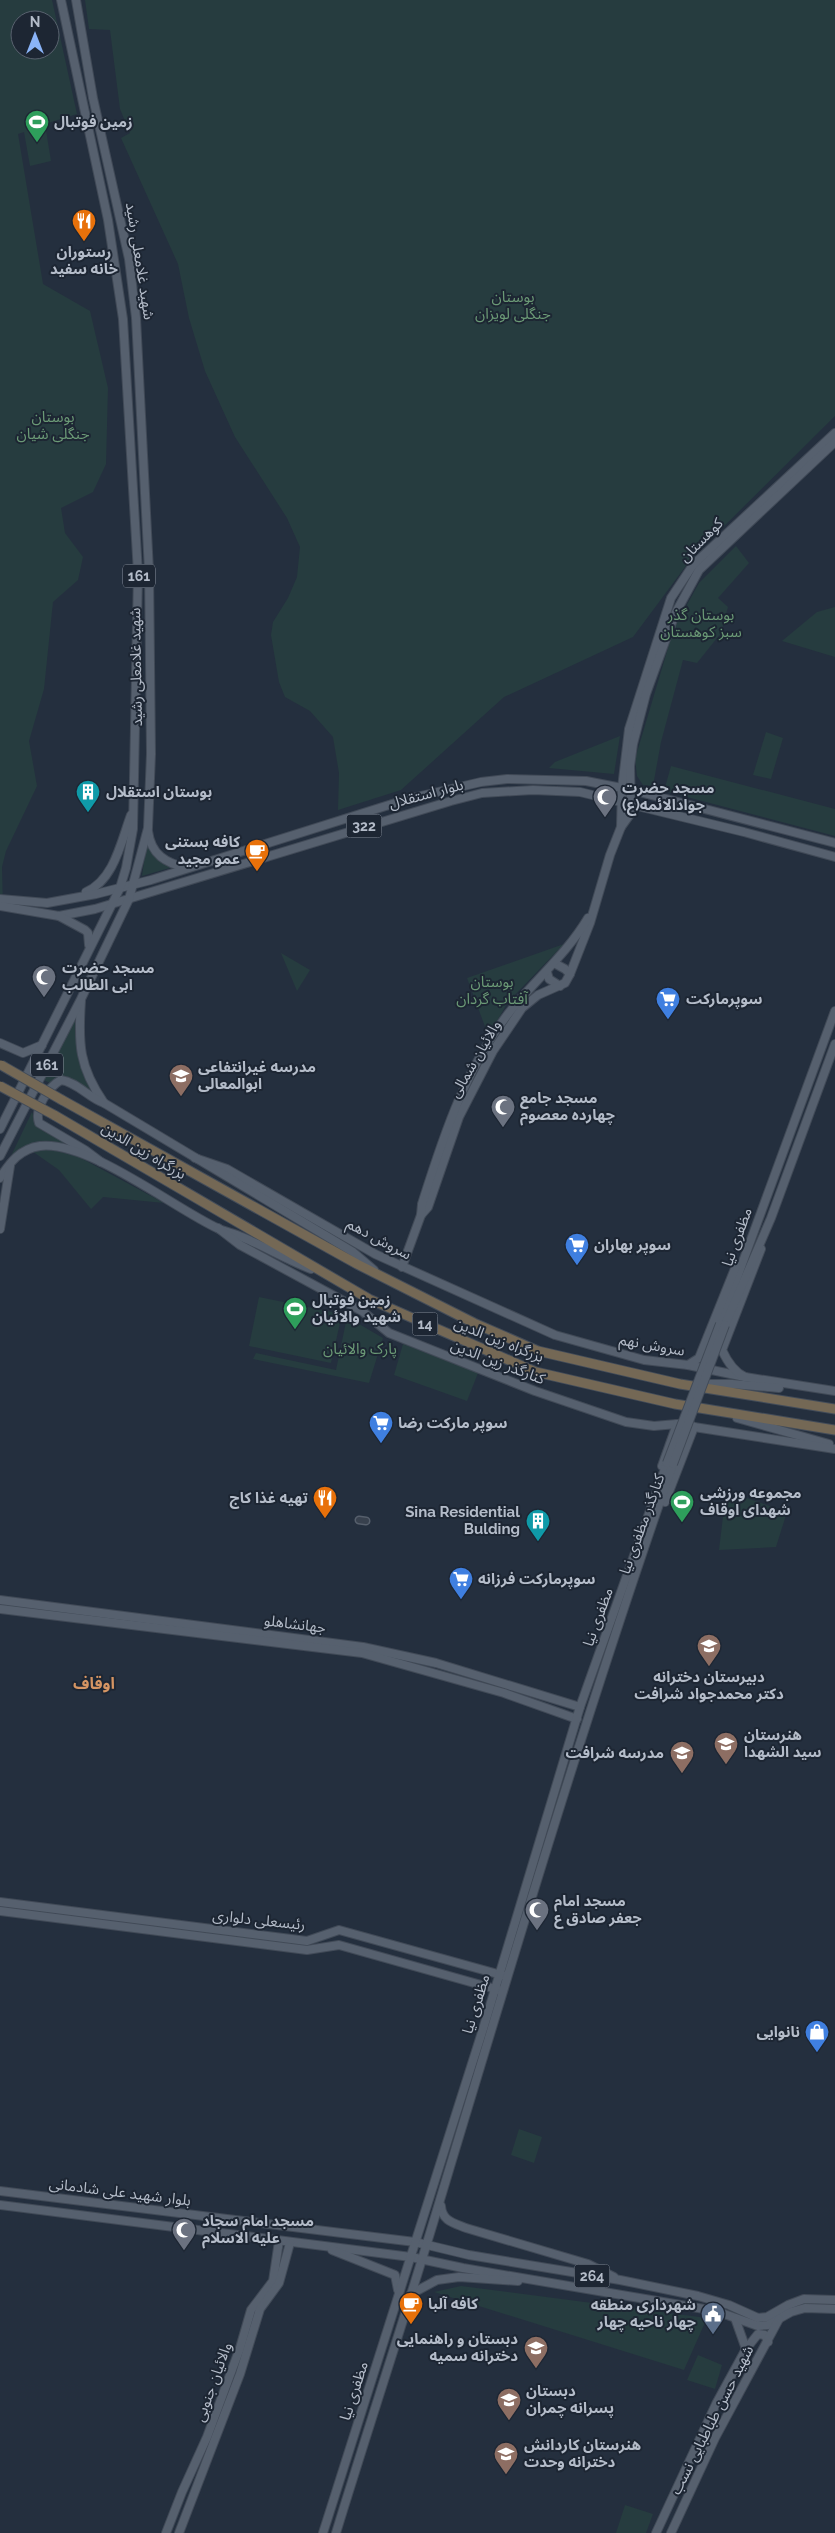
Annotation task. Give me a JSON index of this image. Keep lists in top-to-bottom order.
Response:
{
  "streets": {
    "highway": ["بزرگراه زین الدین", "14"],
    "main road": [
      "شهید غلامعلی رشید",
      "کوهستان",
      "161",
      "بلوار استقلال",
      "322",
      "والائیان شمالی",
      "مظفری نیا",
      "سروش دهم",
      "سروش نهم",
      "کنارگذر زین الدین",
      "کنارگذر مظفری نیا",
      "جهانشاهلو",
      "رئیسعلی دلواری",
      "بلوار شهید علی شادمانی",
      "264",
      "والائیان جنوبی",
      "شهید حسن طباطبایی نسب"
    ]
  },
  "crossings": [
    ["شهید غلامعلی رشید", "بلوار استقلال"],
    ["کوهستان", "بلوار استقلال"],
    ["کوهستان", "والائیان شمالی"],
    ["بلوار استقلال", "والائیان شمالی"],
    ["والائیان شمالی", "سروش دهم"],
    ["مظفری نیا", "کنارگذر مظفری نیا"],
    ["مظفری نیا", "جهانشاهلو"],
    ["مظفری نیا", "رئیسعلی دلواری"],
    ["مظفری نیا", "بلوار شهید علی شادمانی"],
    ["مظفری نیا", "264"],
    ["سروش دهم", "سروش نهم"],
    ["کنارگذر زین الدین", "کنارگذر مظفری نیا"],
    ["بلوار شهید علی شادمانی", "264"],
    ["بلوار شهید علی شادمانی", "والائیان جنوبی"],
    ["264", "شهید حسن طباطبایی نسب"]
  ],
  "districts": ["اوقاف"],
  "parks": [
    "بوستان جنگلی لویزان",
    "بوستان جنگلی شیان",
    "بوستان گذر سبز کوهستان",
    "بوستان آفتاب گردان",
    "پارک والائیان"
  ],
  "places": {
    "sports": ["زمین فوتبال", "زمین فوتبال شهید والائیان", "مجموعه ورزشی شهدای اوقاف"],
    "restaurant": ["رستوران خانه سفید", "تهیه غذا کاج"],
    "building": ["بوستان استقلال", "Sina Residential Bulding"],
    "mosque": [
      "مسجد حضرت جوادالائمه(ع)",
      "مسجد حضرت ابی الطالب",
      "مسجد جامع چهارده معصوم",
      "مسجد امام جعفر صادق ع",
      "مسجد امام سجاد علیه الاسلام"
    ],
    "cafe": ["کافه بستنی عمو مجید", "کافه آلبا"],
    "supermarket": [
      "سوپرمارکت",
      "سوپر بهاران",
      "سوپر مارکت رضا",
      "سوپرمارکت فرزانه"
    ],
    "school or university": [
      "مدرسه غیرانتفاعی ابوالمعالی",
      "دبیرستان دخترانه دکتر محمدجواد شرافت",
      "هنرستان سید الشهدا",
      "مدرسه شرافت",
      "دبستان و راهنمایی دخترانه سمیه",
      "دبستان پسرانه چمران",
      "هنرستان کاردانش دخترانه وحدت"
    ],
    "shop": ["نانوایی"],
    "public building": ["شهرداری منطقه چهار ناحیه چهار"]
  },
  "north": "top"
}
